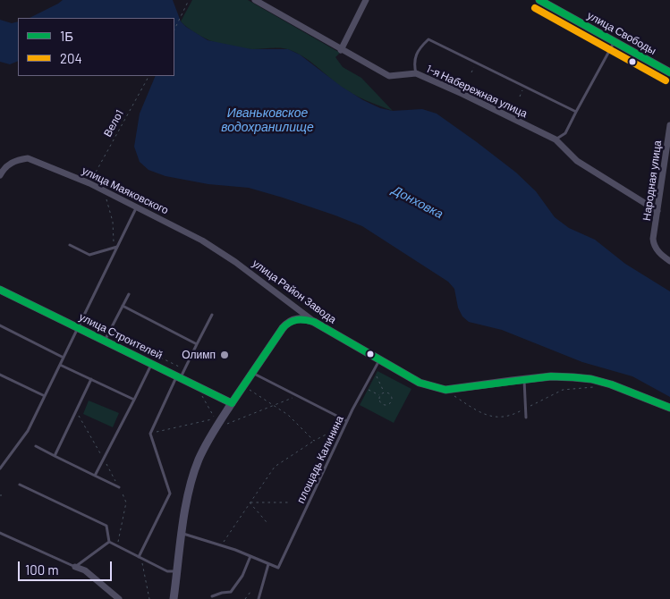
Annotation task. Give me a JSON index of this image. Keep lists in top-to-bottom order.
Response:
{
  "streets": {
    "main road": ["улица Свободы", "улица Строителей"],
    "street": [
      "1-я Набережная улица",
      "Народная улица",
      "улица Маяковского",
      "улица Район Завода"
    ],
    "lane": ["площадь Калинина"],
    "path": ["Вело1"]
  },
  "crossings": [
    ["1-я Набережная улица", "Народная улица"],
    ["улица Маяковского", "улица Район Завода"],
    ["улица Район Завода", "площадь Калинина"]
  ],
  "water": ["Иваньковское водохранилище", "Донховка"],
  "places": ["Олимп"],
  "lines": ["transit line 1Б", "transit line 204"],
  "legend": ["1Б", "204"],
  "scale_bar": "100 m"
}
